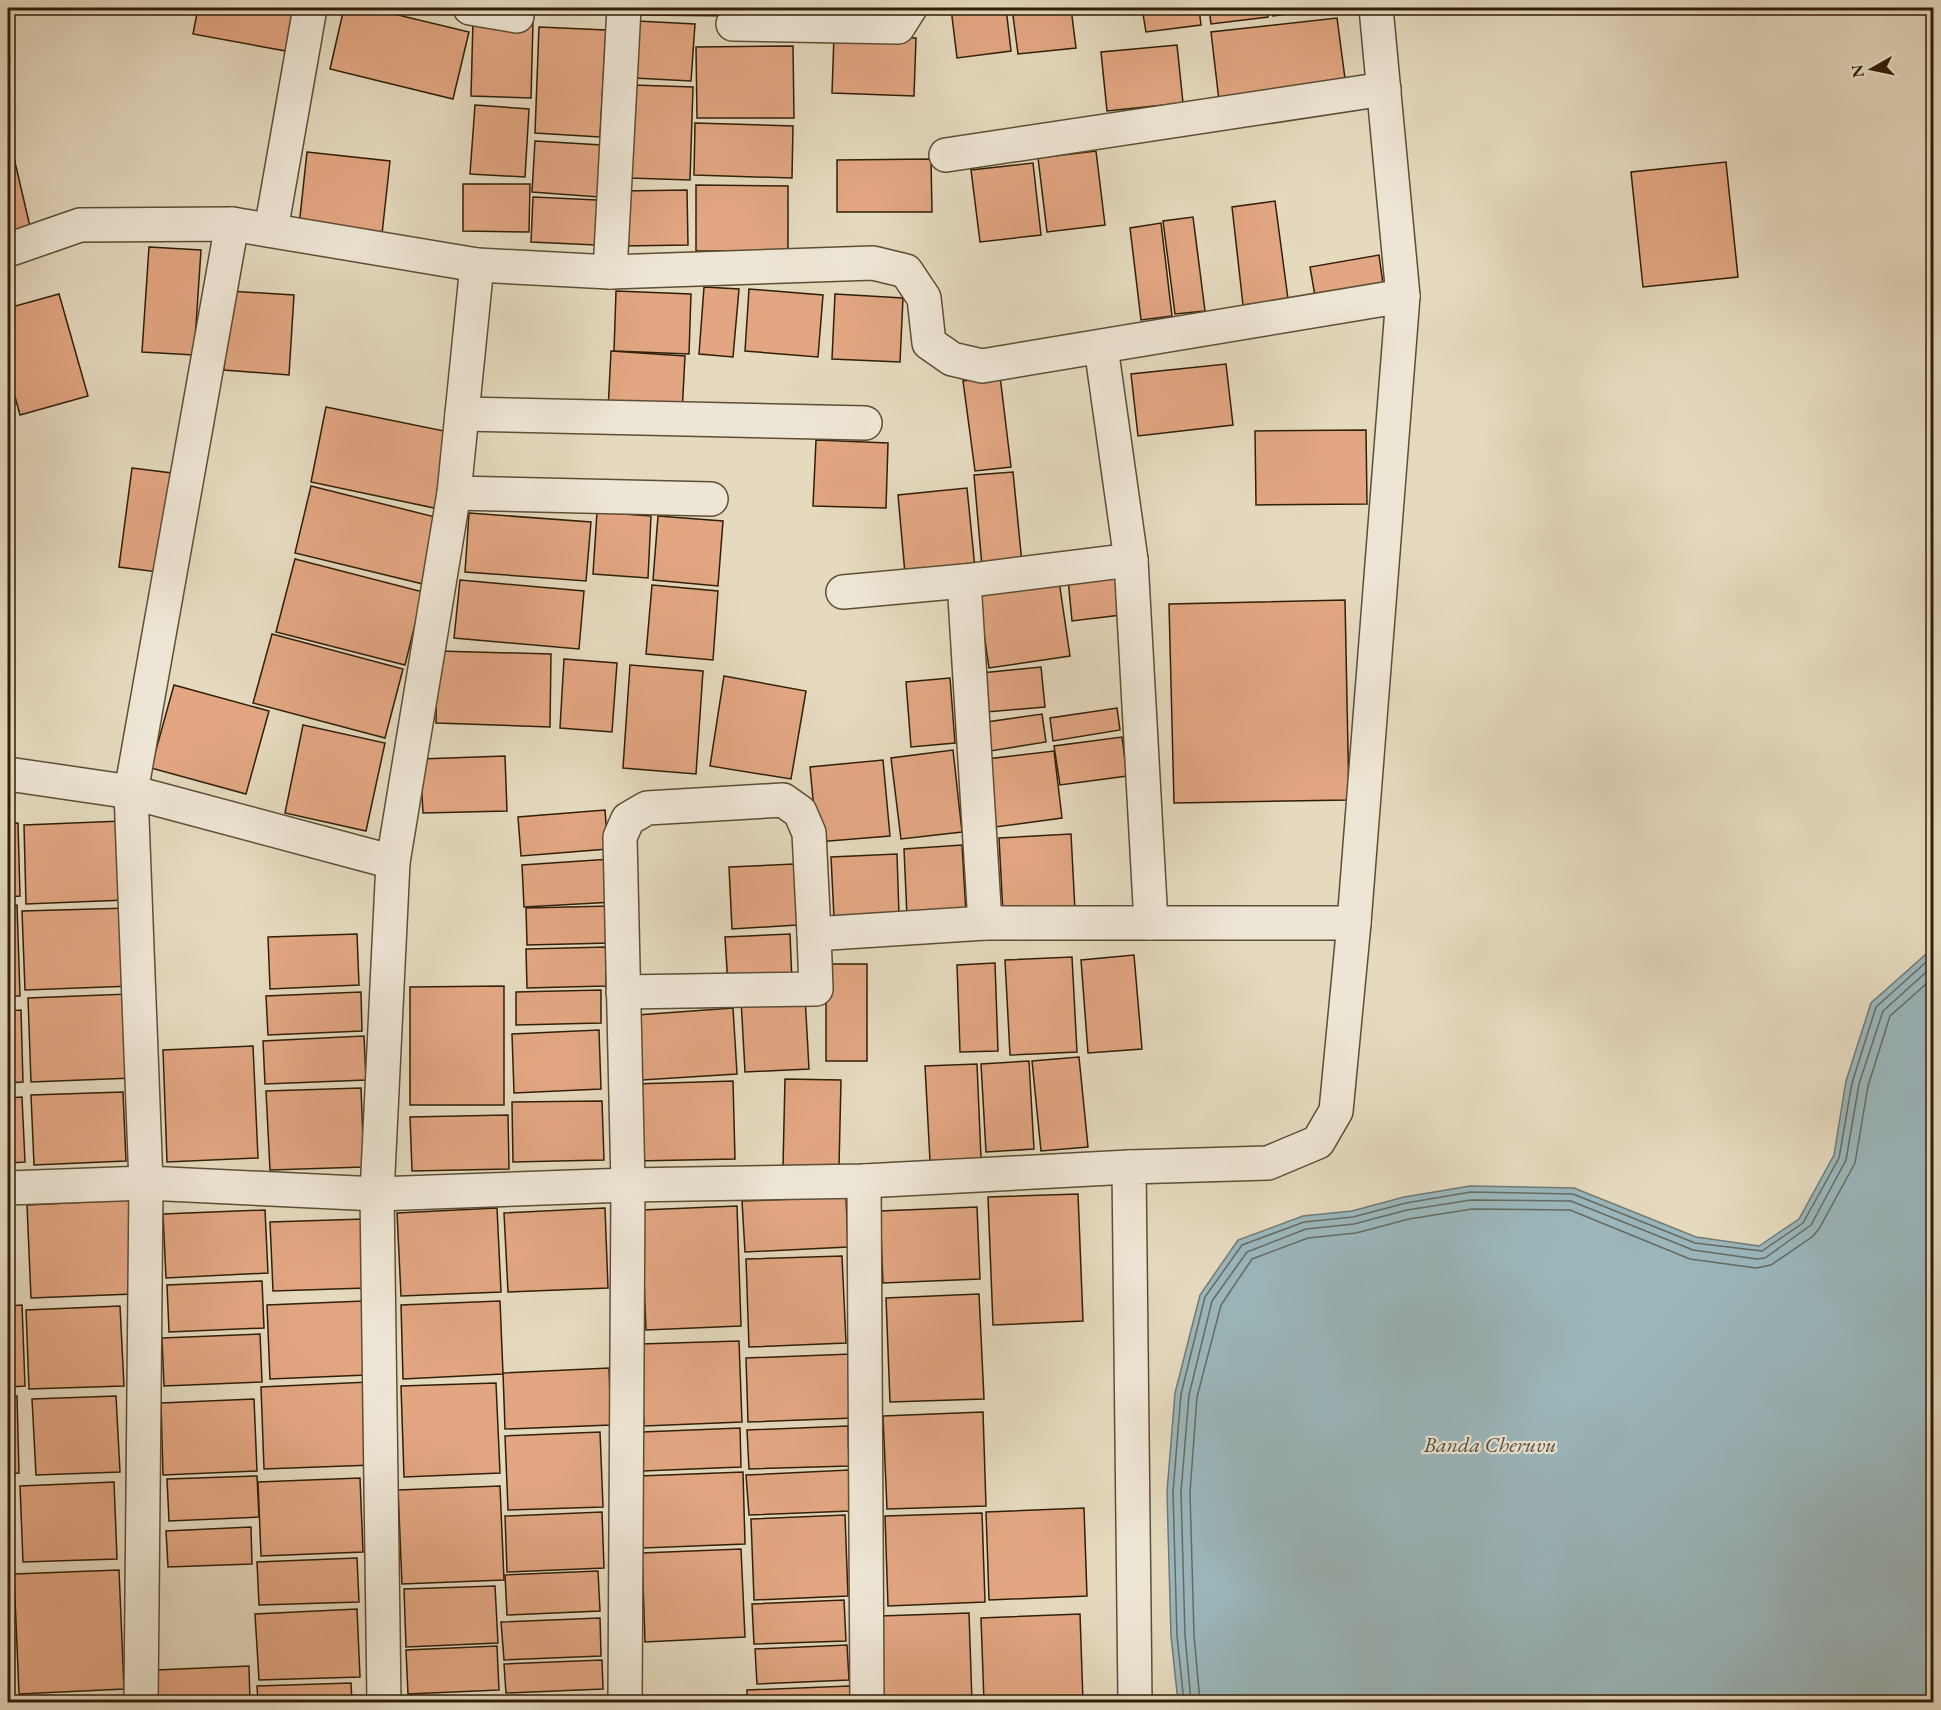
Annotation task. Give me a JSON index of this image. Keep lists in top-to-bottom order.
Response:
{
  "water": ["Banda Cheruvu"],
  "north": "left"
}
